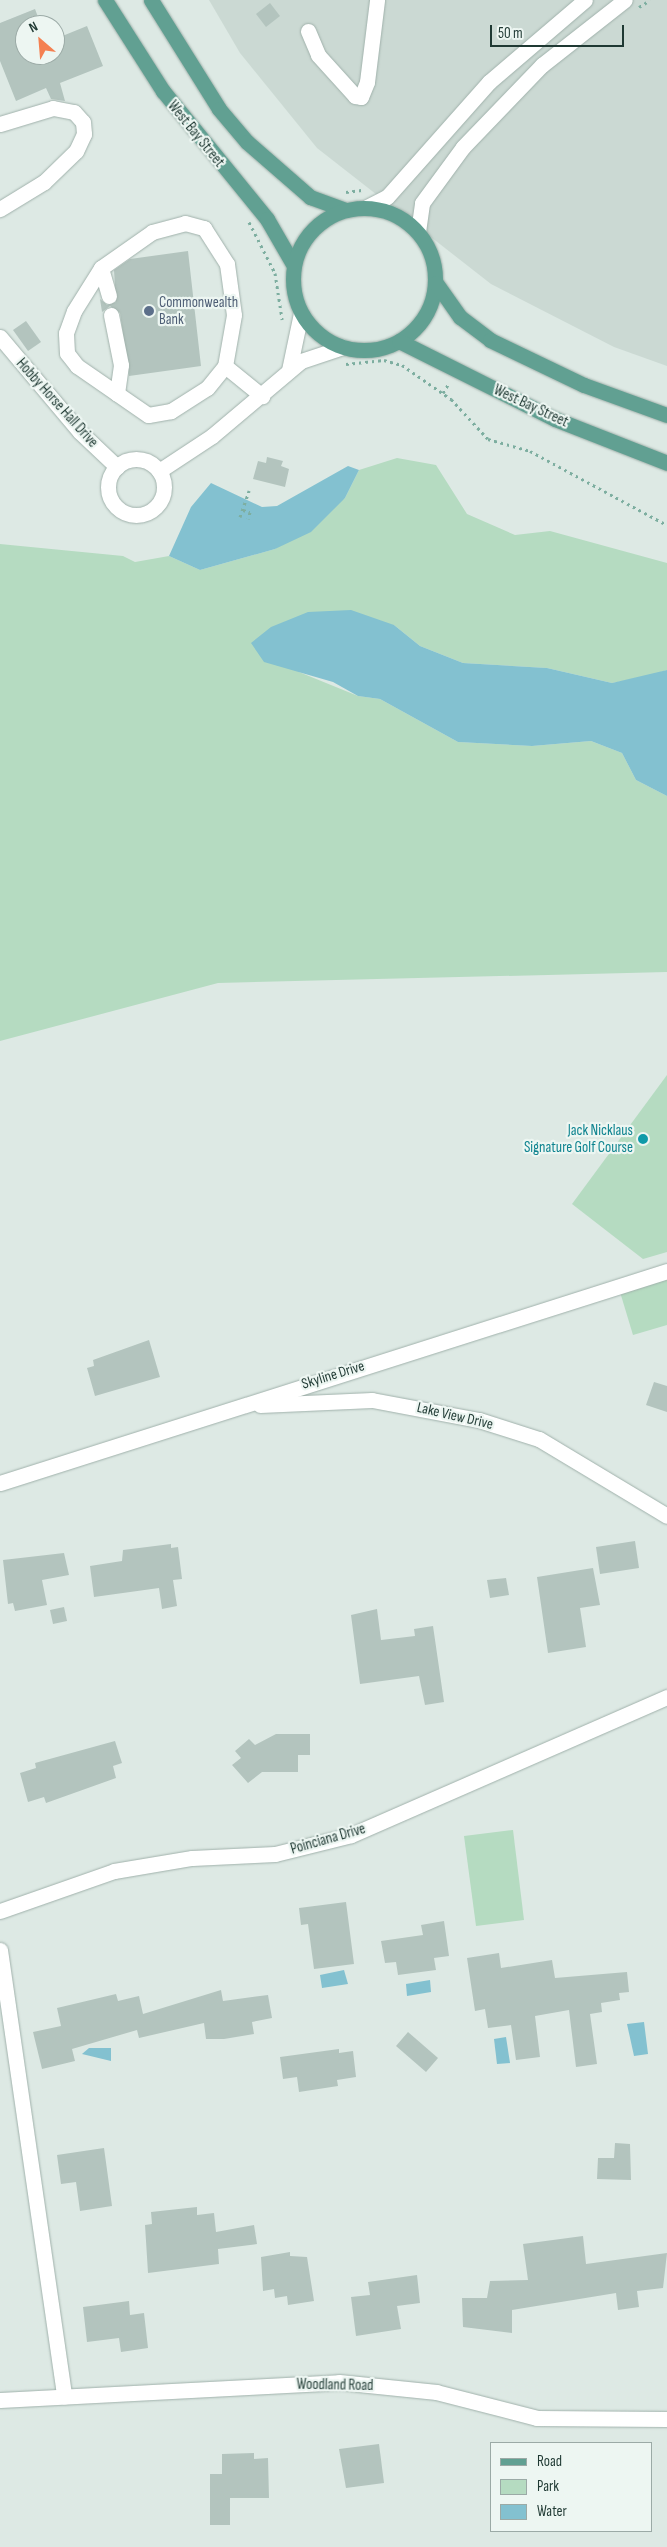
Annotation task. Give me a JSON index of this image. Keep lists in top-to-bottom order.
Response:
{
  "streets": {
    "main road": ["West Bay Street"],
    "street": [
      "Hobby Horse Hall Drive",
      "Skyline Drive",
      "Lake View Drive",
      "Poinciana Drive",
      "Woodland Road"
    ]
  },
  "crossings": [
    ["Skyline Drive", "Lake View Drive"]
  ],
  "places": ["Commonwealth Bank", "Jack Nicklaus Signature Golf Course"],
  "legend": ["Road", "Park", "Water"],
  "scale_bar": "50 m",
  "north": "top left"
}
